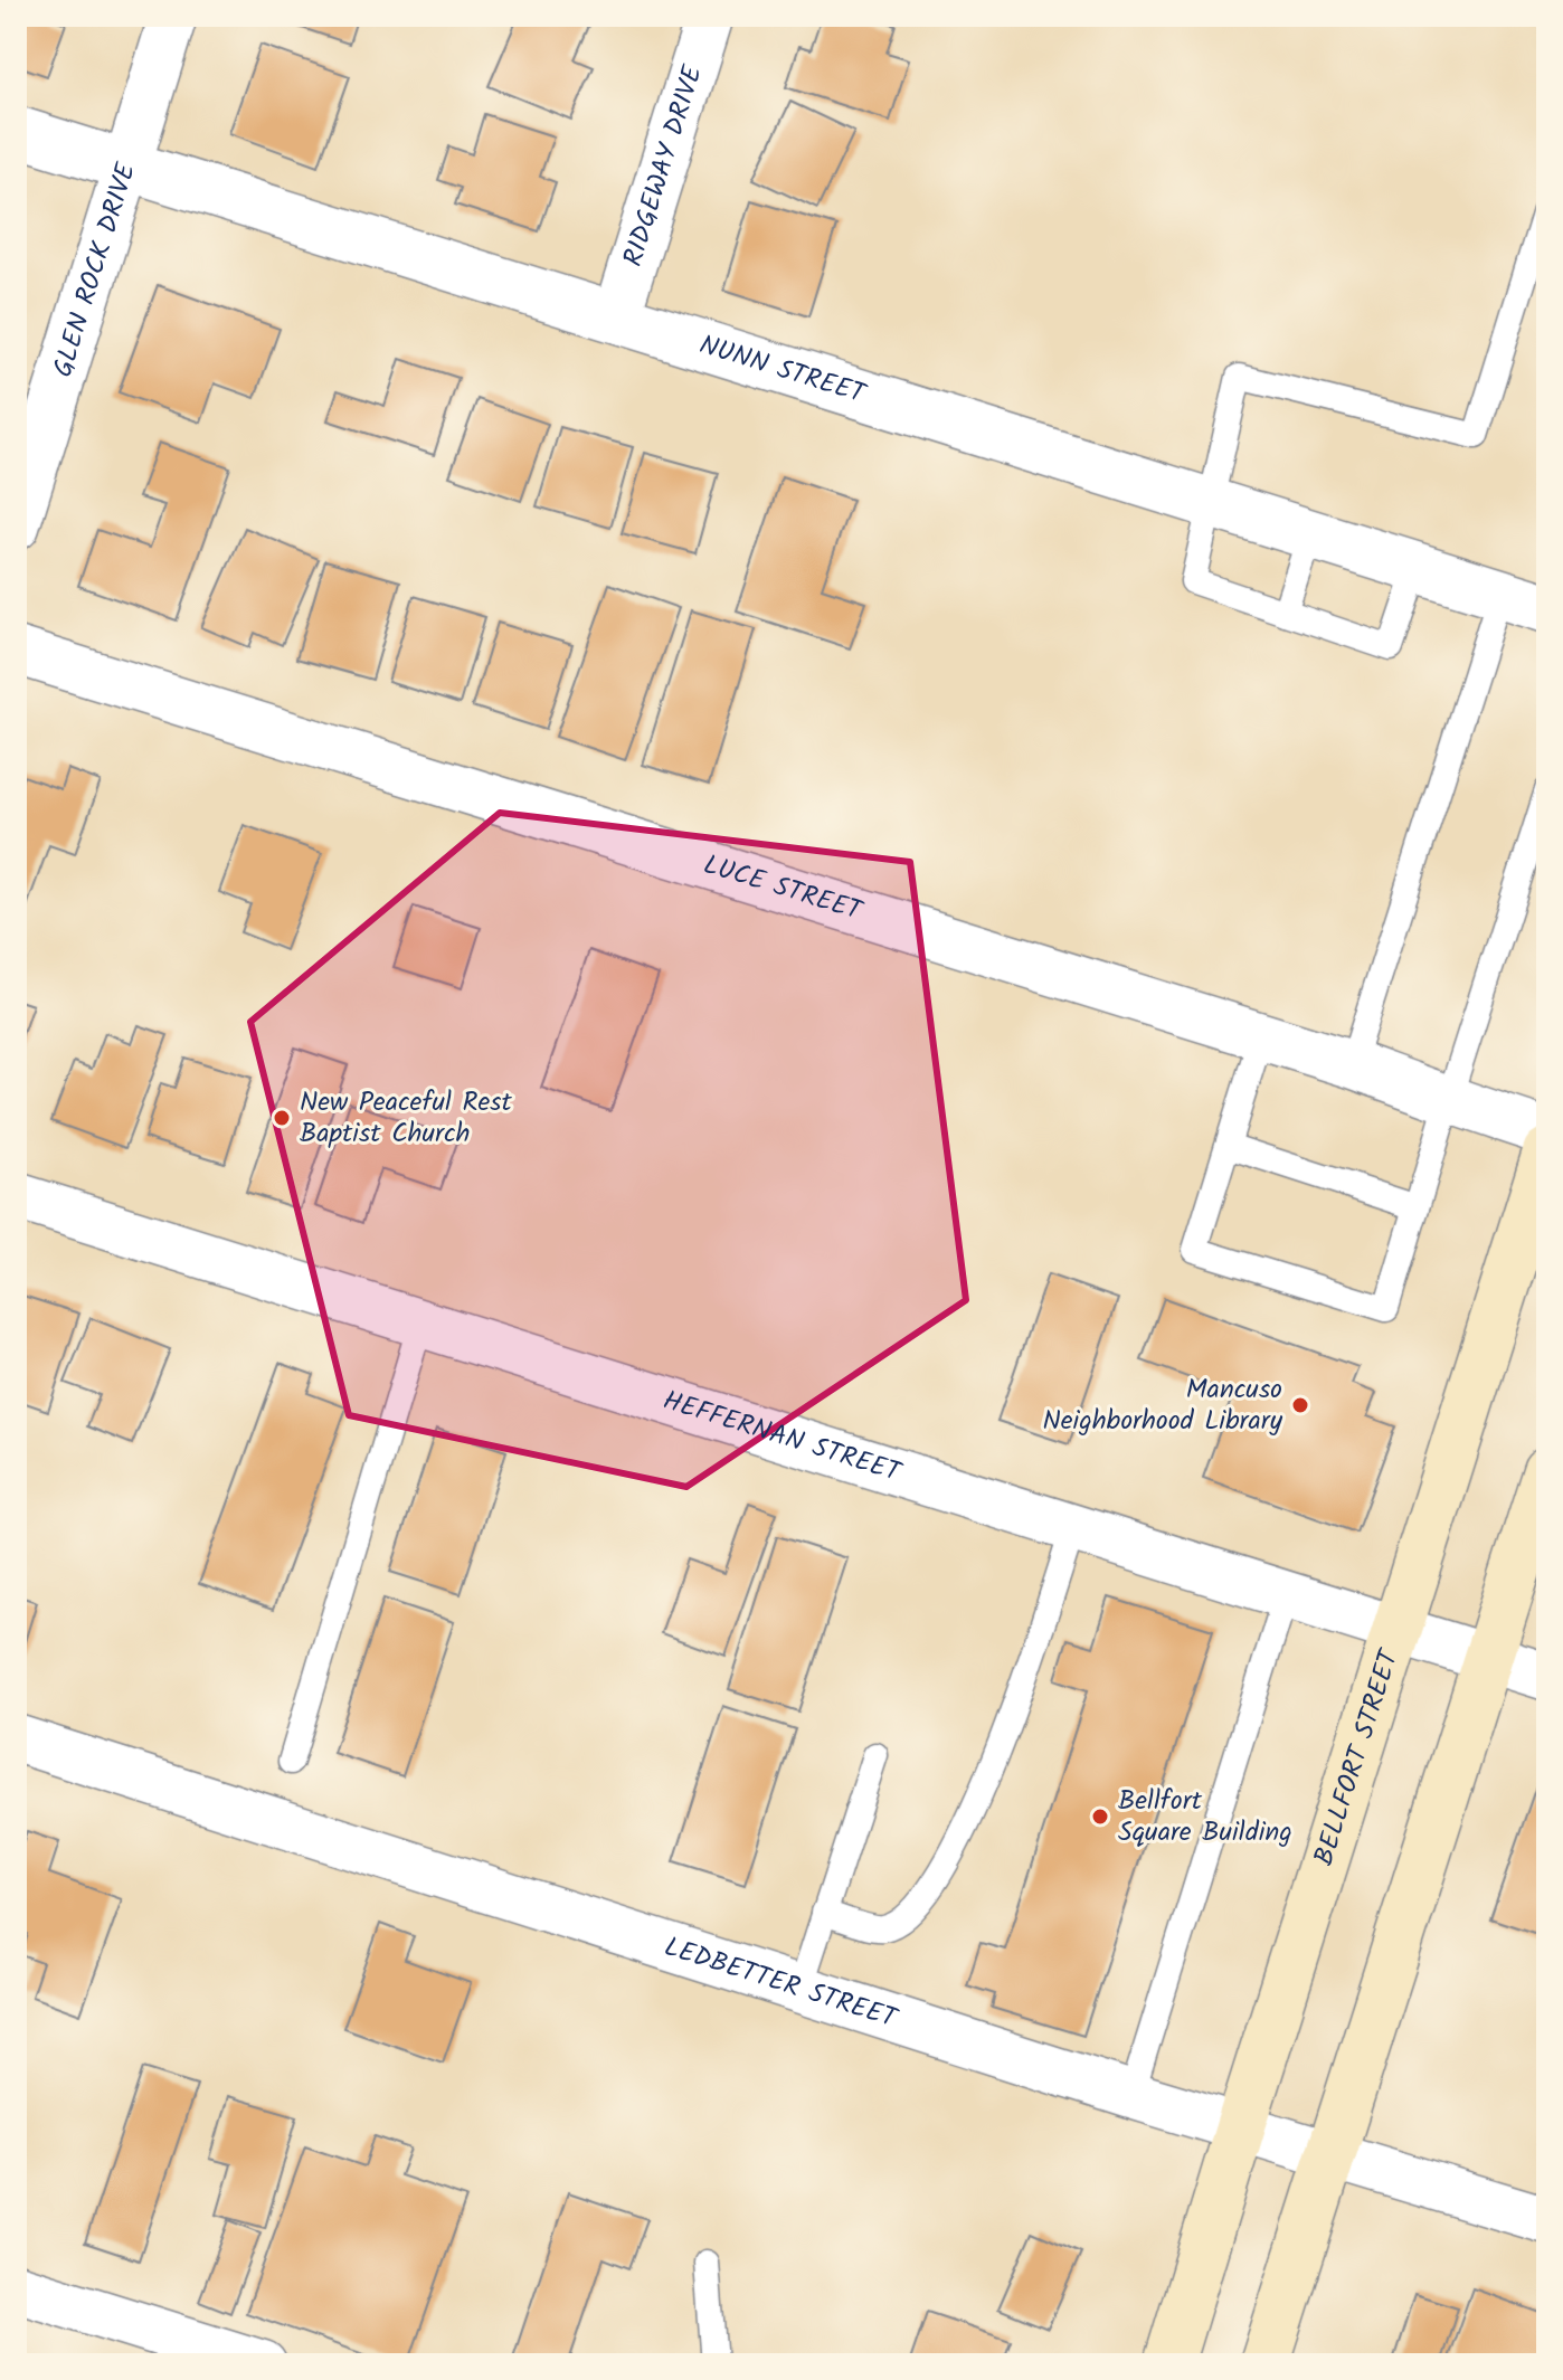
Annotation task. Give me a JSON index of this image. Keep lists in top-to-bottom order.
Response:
{
  "streets": {
    "main road": ["BELLFORT STREET"],
    "street": [
      "RIDGEWAY DRIVE",
      "GLEN ROCK DRIVE",
      "NUNN STREET",
      "LUCE STREET",
      "HEFFERNAN STREET",
      "LEDBETTER STREET"
    ]
  },
  "crossings": [
    ["RIDGEWAY DRIVE", "NUNN STREET"],
    ["GLEN ROCK DRIVE", "NUNN STREET"],
    ["HEFFERNAN STREET", "BELLFORT STREET"],
    ["BELLFORT STREET", "LEDBETTER STREET"]
  ],
  "places": ["New Peaceful Rest Baptist Church", "Mancuso Neighborhood Library", "Bellfort Square Building"]
}
